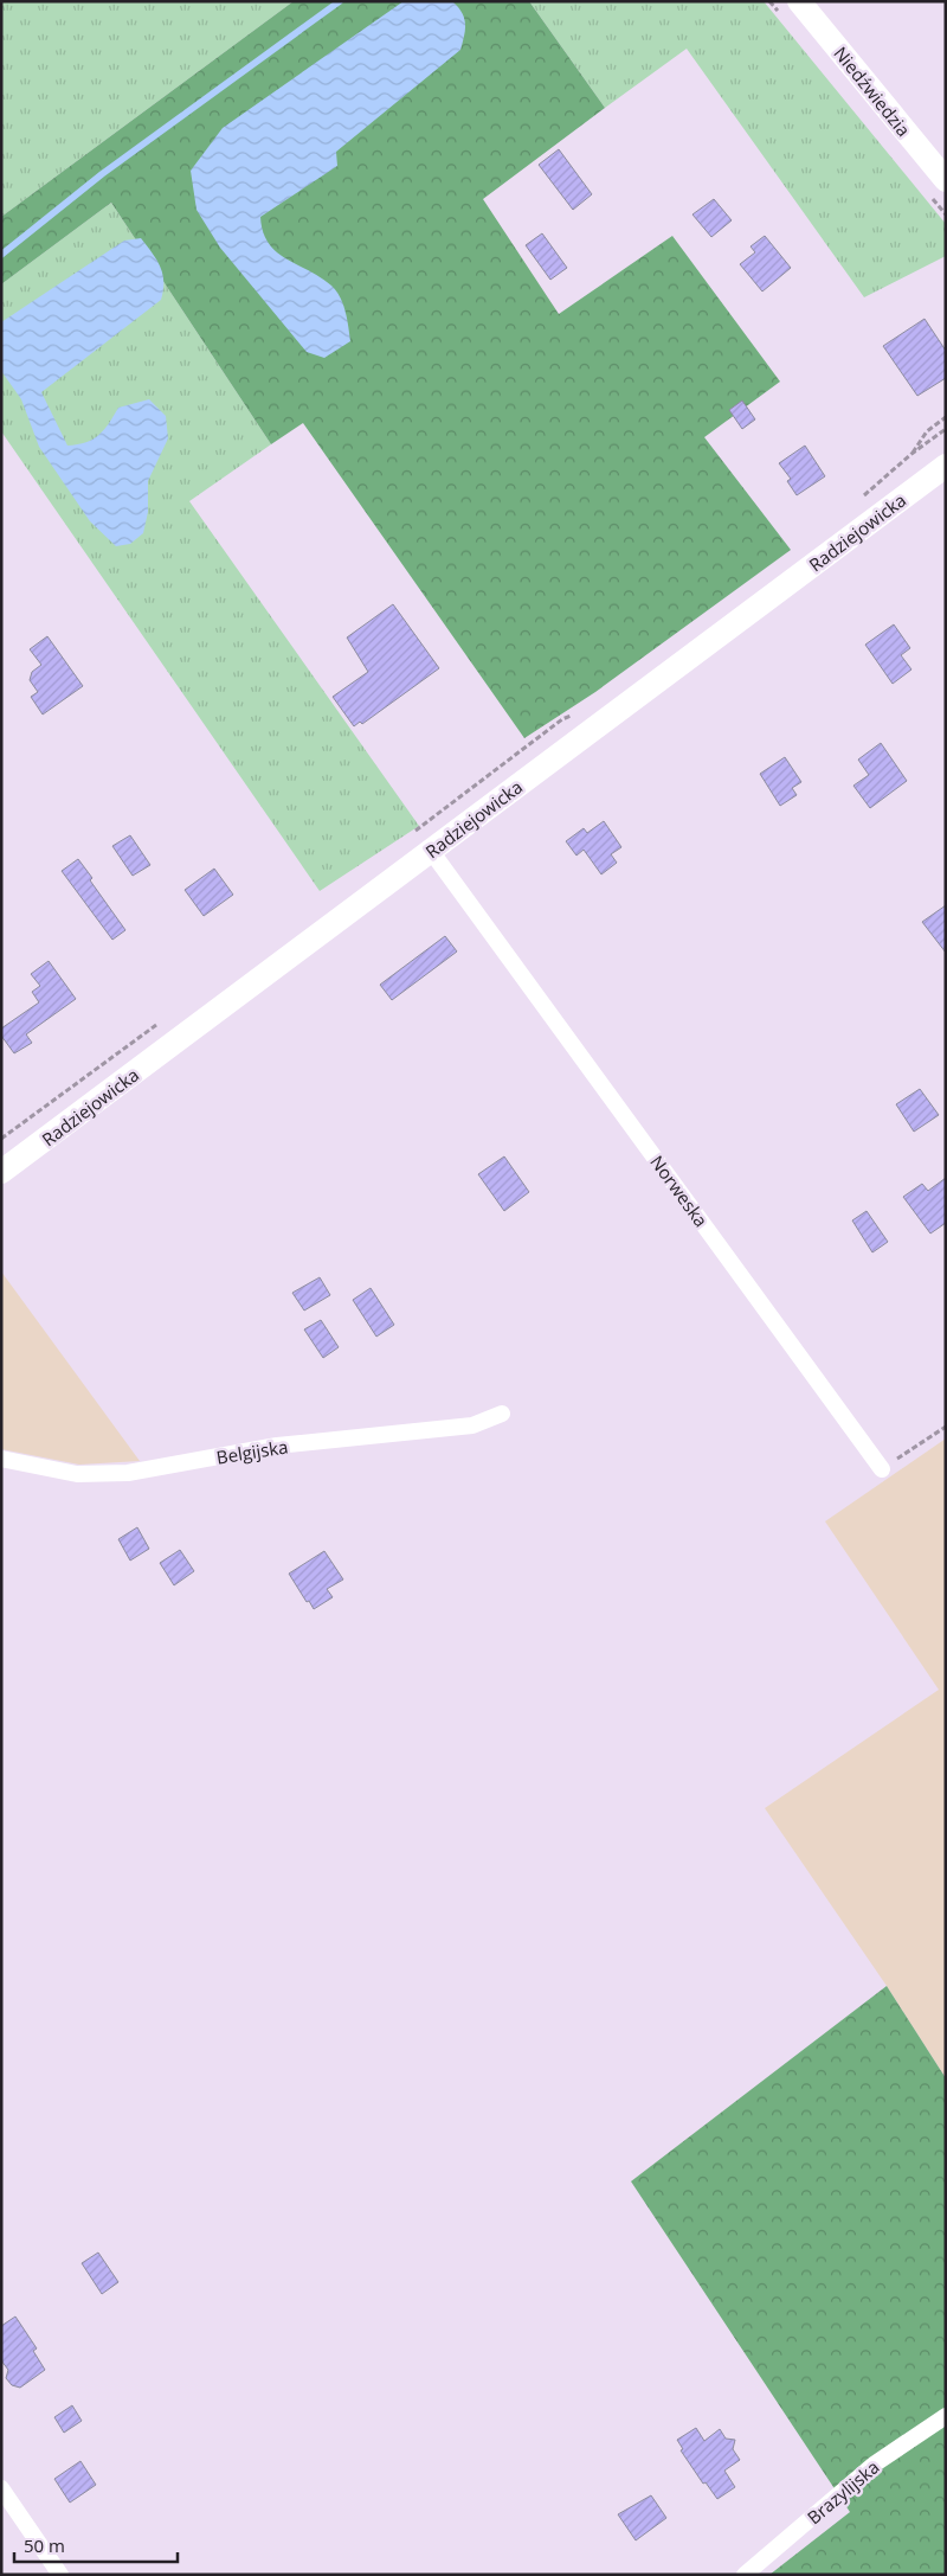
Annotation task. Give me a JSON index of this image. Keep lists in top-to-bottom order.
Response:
{
  "streets": {
    "main road": ["Niedźwiedzia", "Radziejowicka"],
    "street": ["Norweska", "Belgijska", "Brazylijska"]
  },
  "crossings": [
    ["Radziejowicka", "Norweska"]
  ],
  "scale_bar": "50 m"
}
